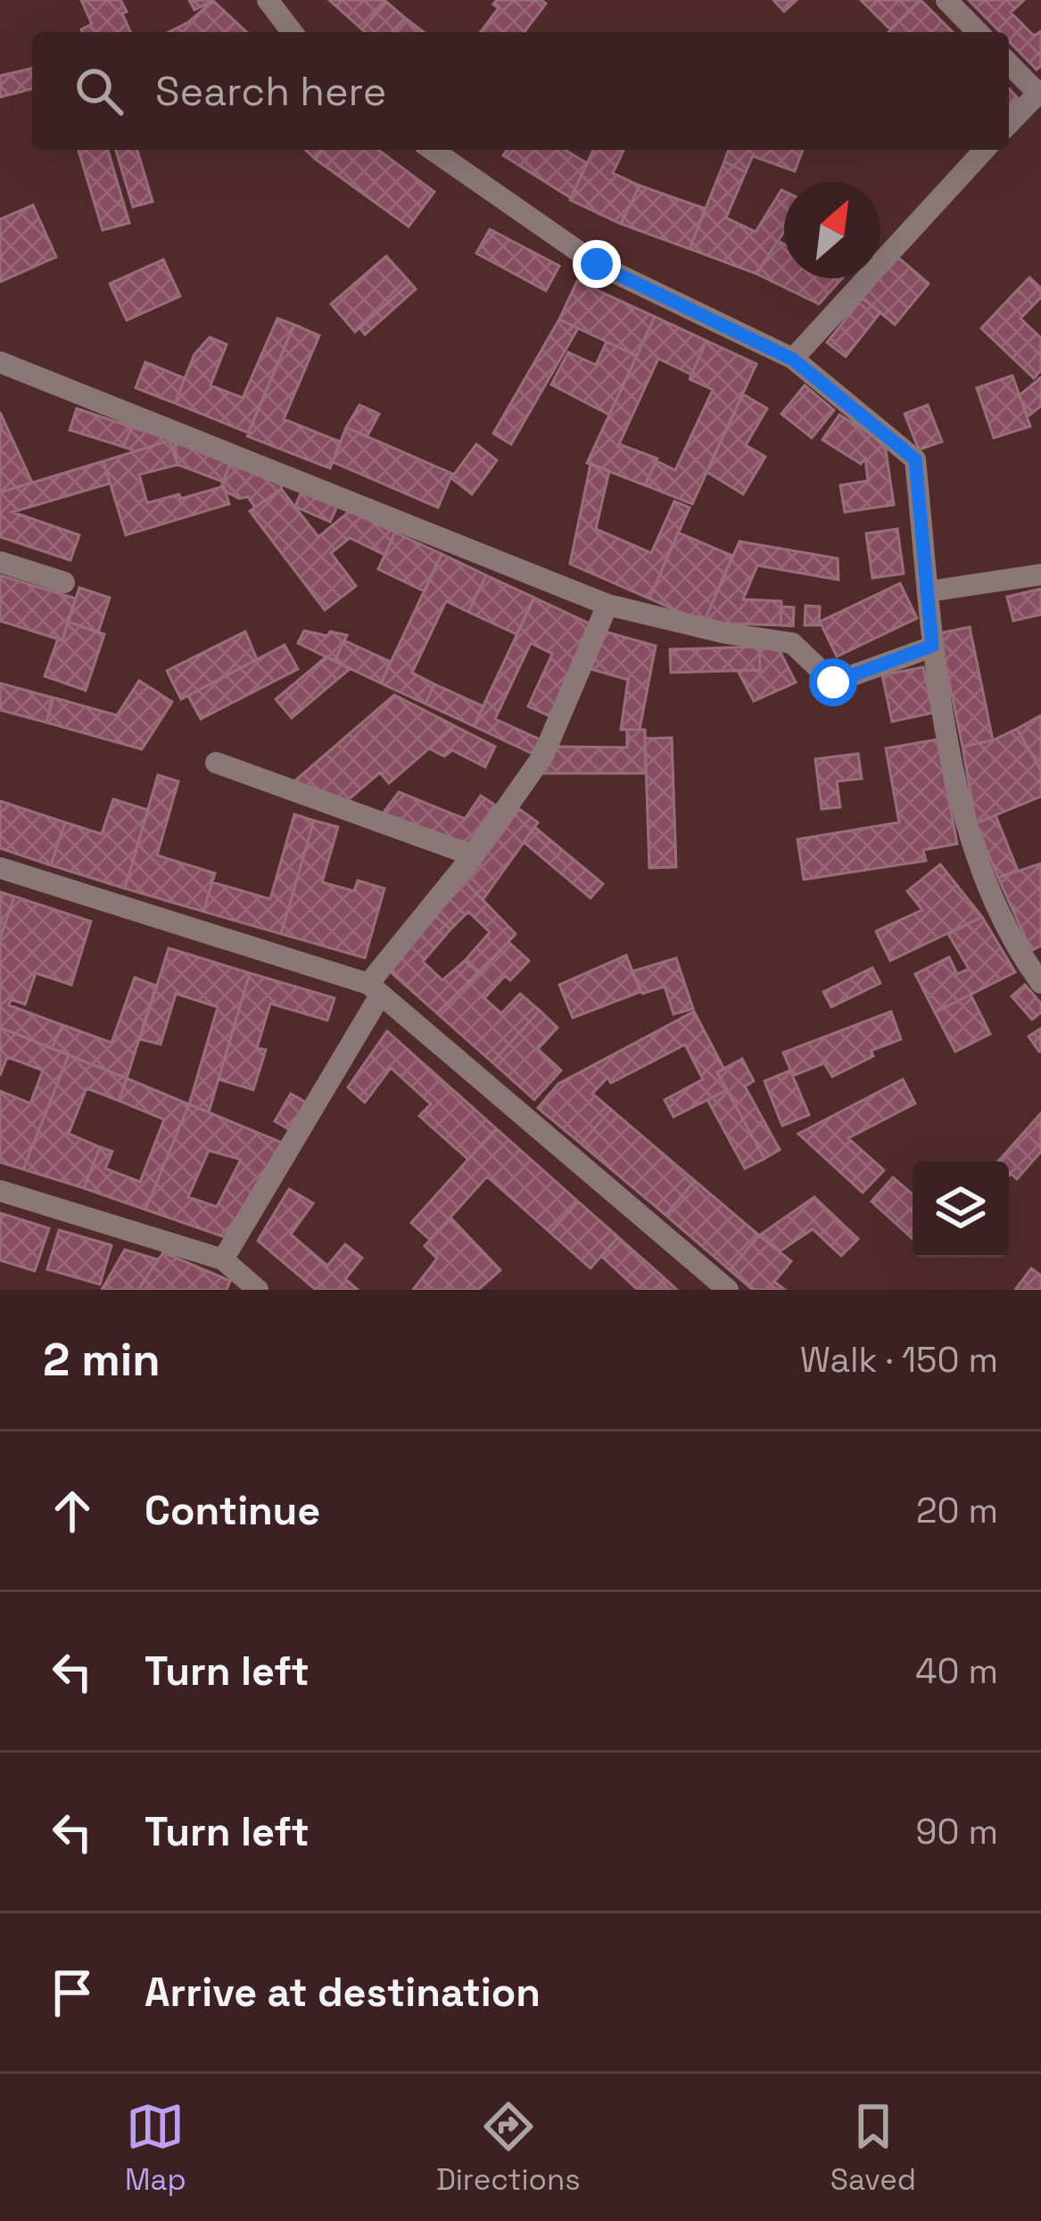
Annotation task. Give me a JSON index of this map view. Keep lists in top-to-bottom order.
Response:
{
  "north": "top right",
  "page": {
    "search": "Search here",
    "heading": ["2 min", "Walk · 150 m"],
    "list": [
      ["Continue", "20 m"],
      ["Turn left", "40 m"],
      ["Turn left", "90 m"],
      "Arrive at destination"
    ],
    "nav": ["Map", "Directions", "Saved"]
  }
}
